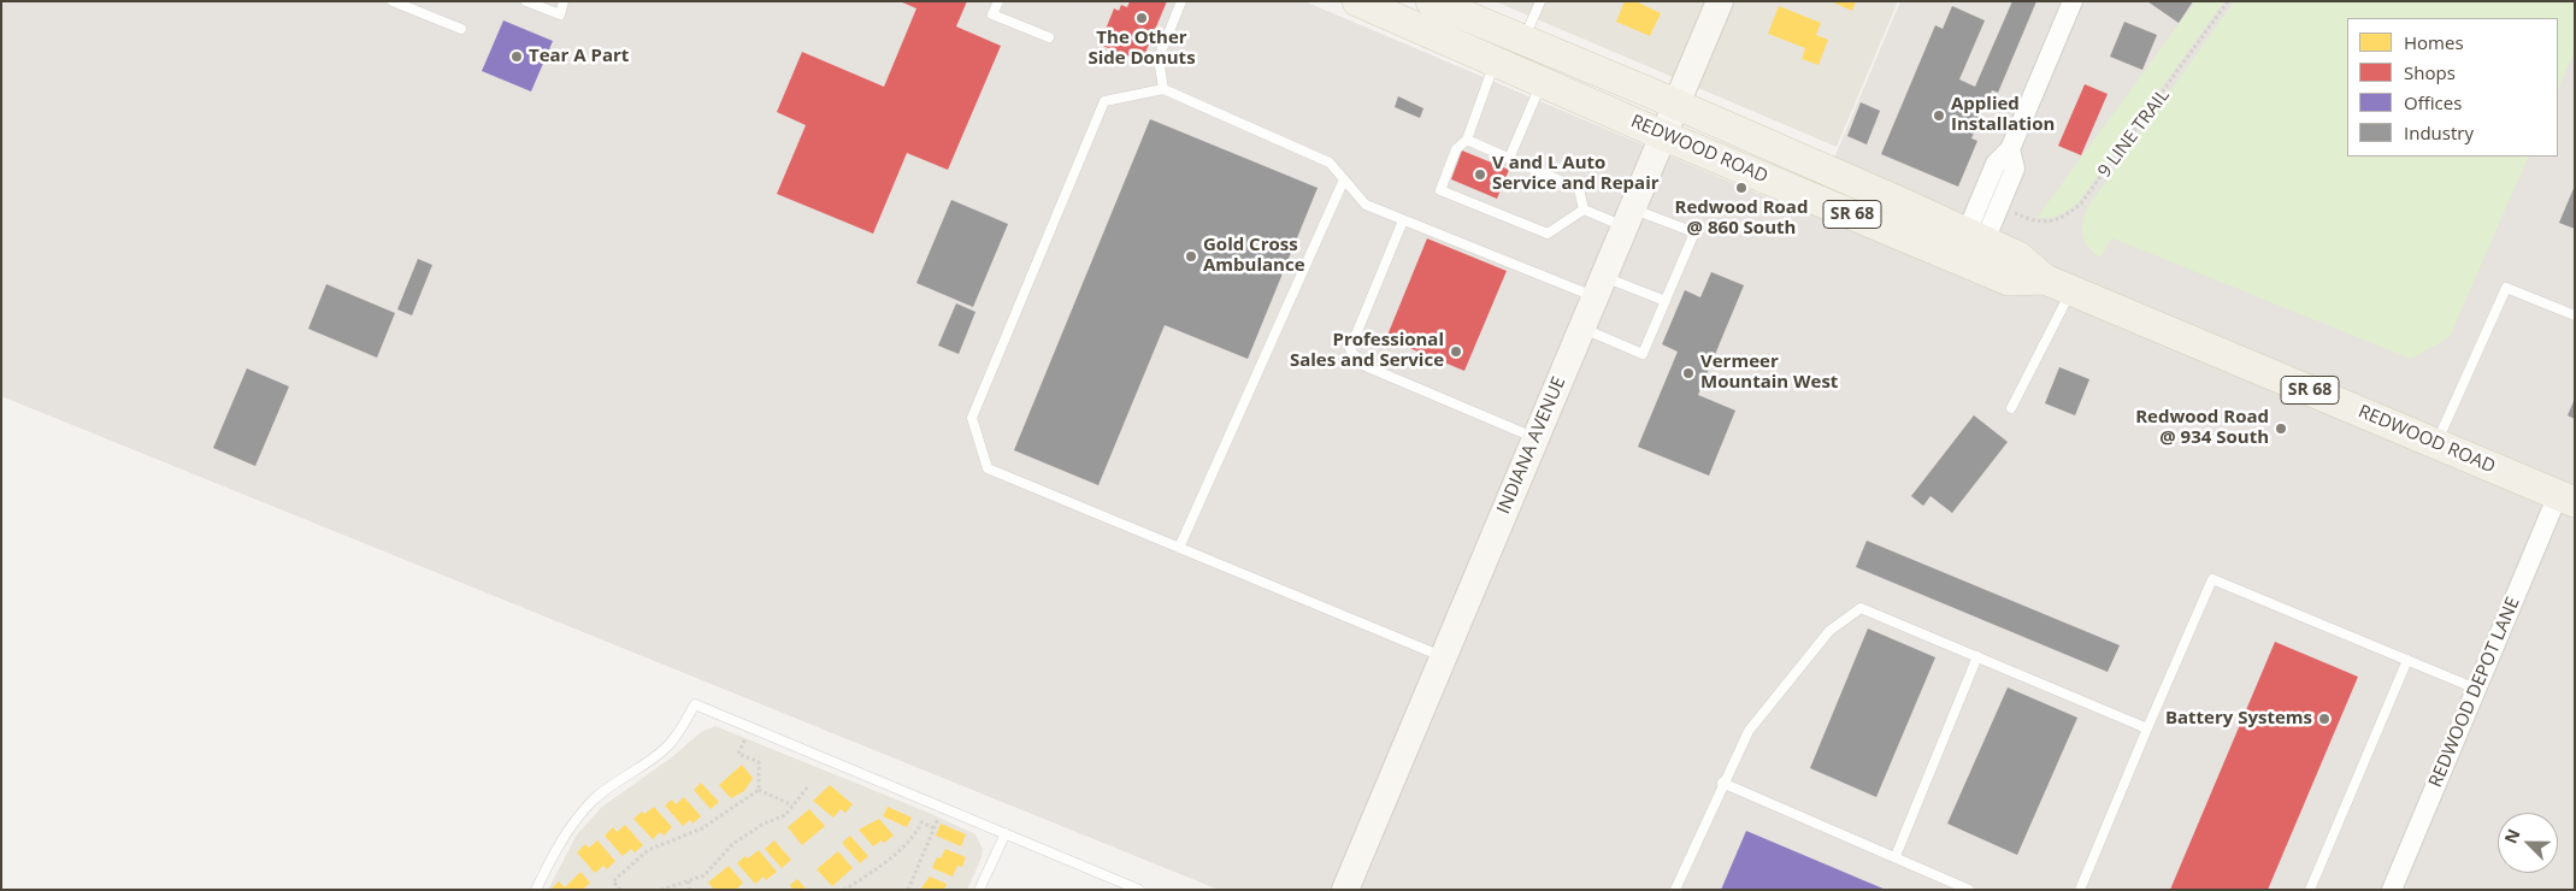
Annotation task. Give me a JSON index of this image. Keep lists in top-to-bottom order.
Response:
{
  "streets": {
    "main road": ["REDWOOD ROAD", "SR 68"],
    "street": ["INDIANA AVENUE", "REDWOOD DEPOT LANE"],
    "path": ["9 LINE TRAIL"]
  },
  "crossings": [
    ["REDWOOD ROAD", "INDIANA AVENUE"],
    ["REDWOOD ROAD", "REDWOOD DEPOT LANE"]
  ],
  "places": [
    "The Other Side Donuts",
    "Tear A Part",
    "Applied Installation",
    "V and L Auto Service and Repair",
    "Redwood Road @ 860 South",
    "Gold Cross Ambulance",
    "Professional Sales and Service",
    "Vermeer Mountain West",
    "Redwood Road @ 934 South",
    "Battery Systems"
  ],
  "legend": [
    "Homes",
    "Shops",
    "Offices",
    "Industry"
  ],
  "north": "top left"
}
